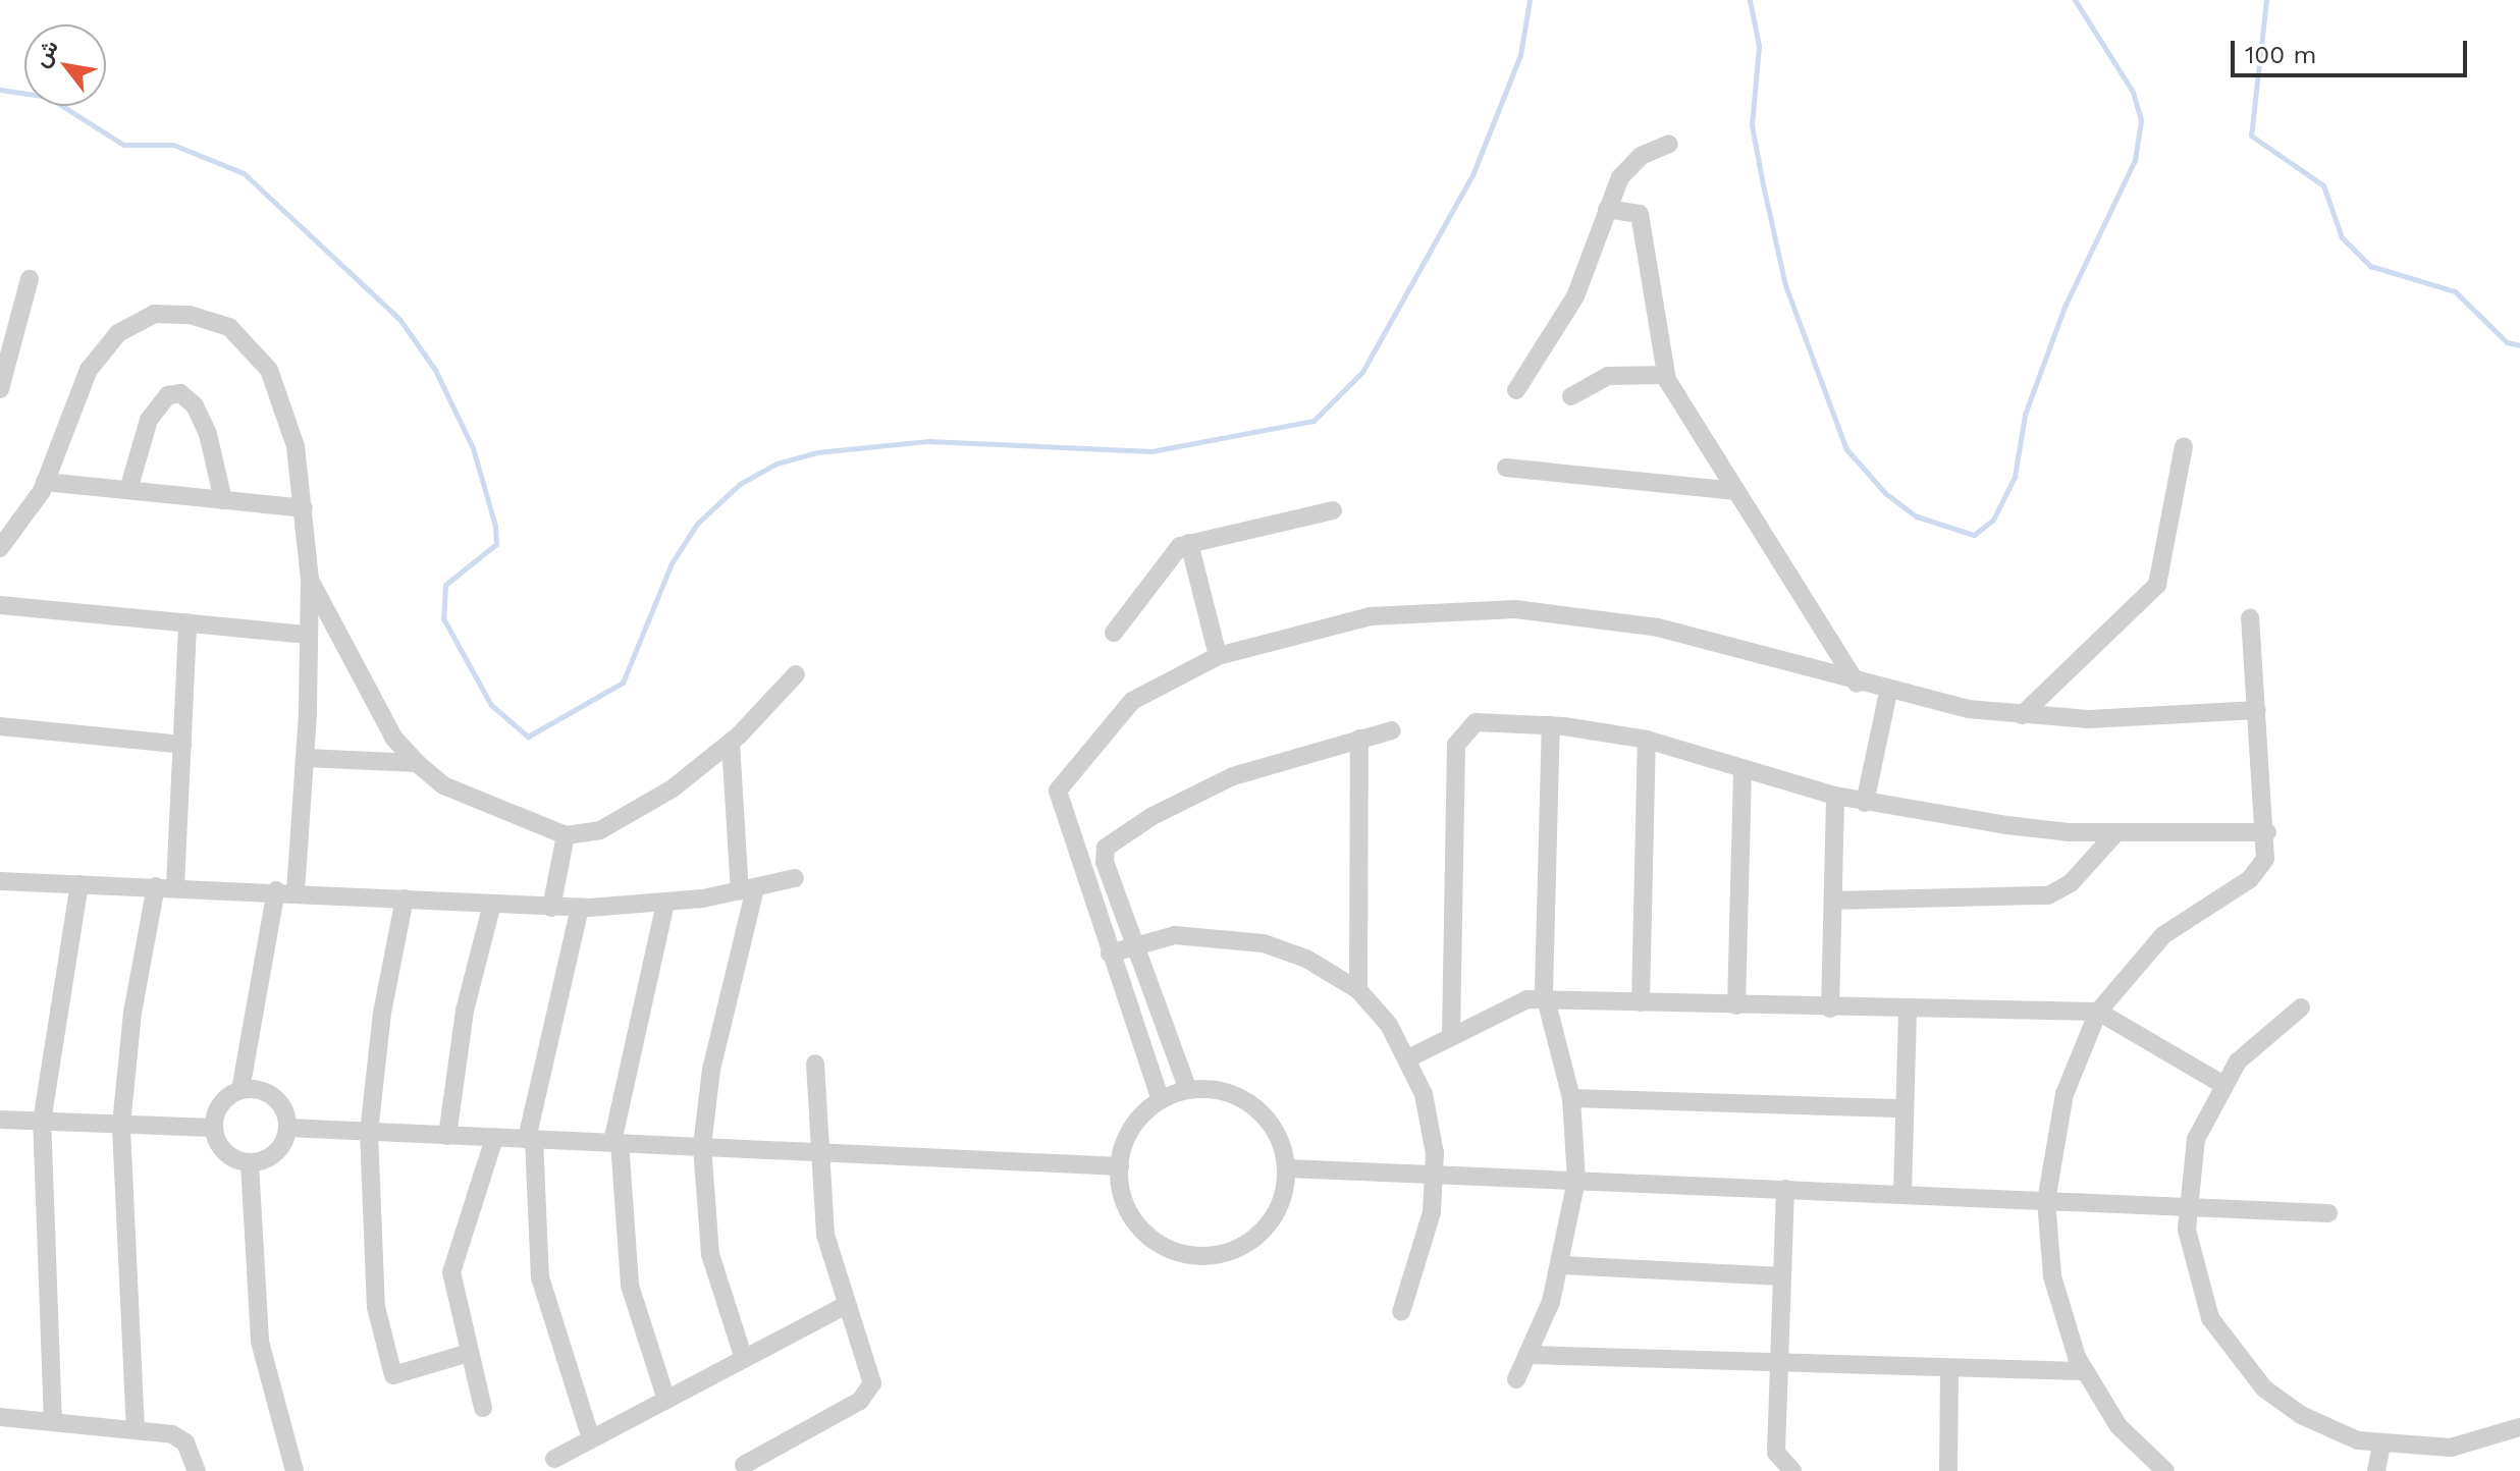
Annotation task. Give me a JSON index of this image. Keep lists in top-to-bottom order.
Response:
{
  "scale_bar": "100 m",
  "north": "top left"
}
